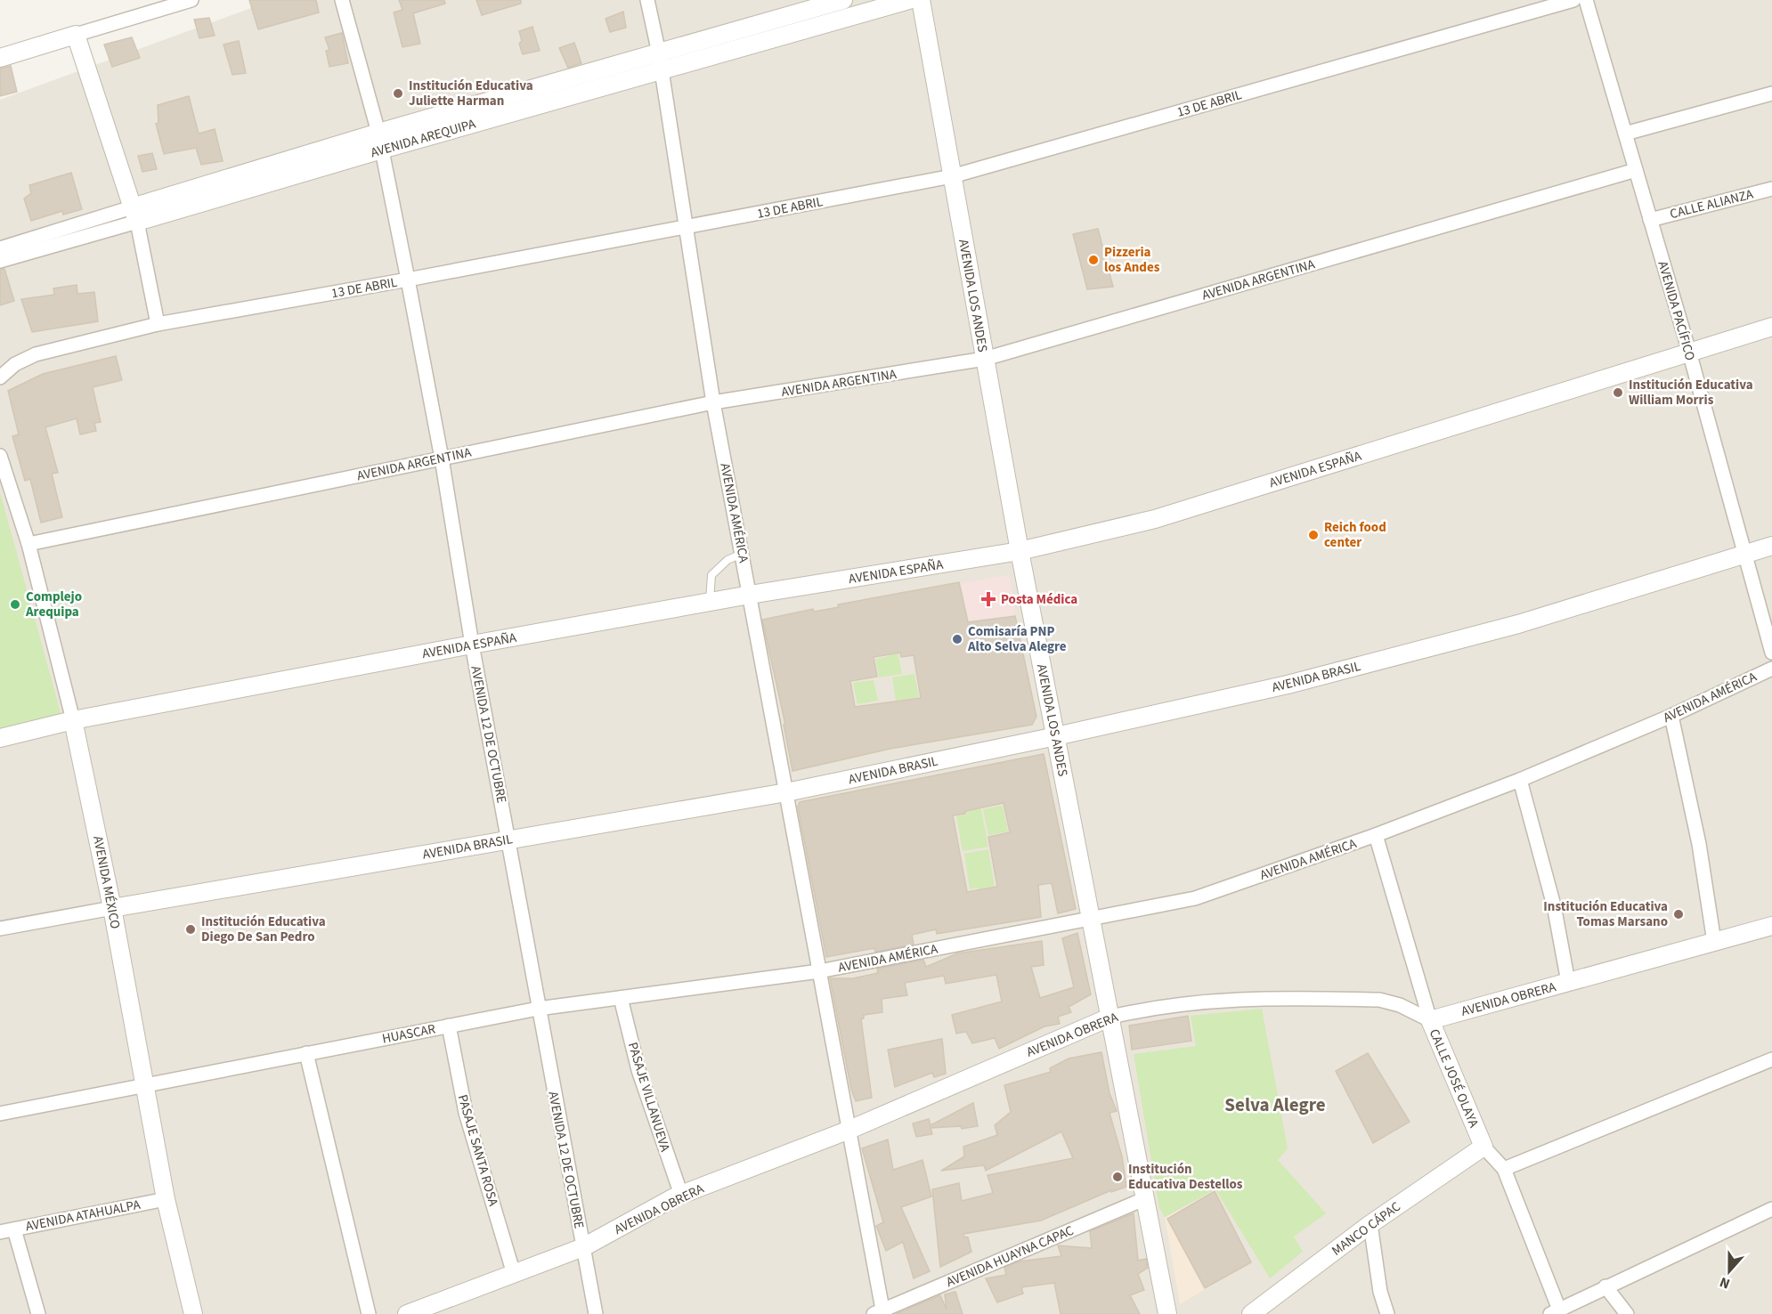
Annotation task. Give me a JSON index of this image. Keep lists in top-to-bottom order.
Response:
{
  "streets": {
    "street": [
      "13 DE ABRIL",
      "AVENIDA AREQUIPA",
      "CALLE ALIANZA",
      "AVENIDA ARGENTINA",
      "AVENIDA LOS ANDES",
      "AVENIDA PACÍFICO",
      "AVENIDA ESPAÑA",
      "AVENIDA AMÉRICA",
      "AVENIDA BRASIL",
      "AVENIDA 12 DE OCTUBRE",
      "AVENIDA MÉXICO",
      "AVENIDA OBRERA",
      "HUASCAR",
      "CALLE JOSÉ OLAYA",
      "PASAJE VILLANUEVA",
      "PASAJE SANTA ROSA",
      "AVENIDA ATAHUALPA",
      "MANCO CÁPAC",
      "AVENIDA HUAYNA CAPAC"
    ]
  },
  "crossings": [
    ["13 DE ABRIL", "AVENIDA LOS ANDES"],
    ["13 DE ABRIL", "AVENIDA AMÉRICA"],
    ["13 DE ABRIL", "AVENIDA 12 DE OCTUBRE"],
    ["AVENIDA AREQUIPA", "AVENIDA AMÉRICA"],
    ["AVENIDA AREQUIPA", "AVENIDA 12 DE OCTUBRE"],
    ["CALLE ALIANZA", "AVENIDA PACÍFICO"],
    ["AVENIDA ARGENTINA", "AVENIDA LOS ANDES"],
    ["AVENIDA ARGENTINA", "AVENIDA PACÍFICO"],
    ["AVENIDA ARGENTINA", "AVENIDA AMÉRICA"],
    ["AVENIDA ARGENTINA", "AVENIDA 12 DE OCTUBRE"],
    ["AVENIDA ARGENTINA", "AVENIDA MÉXICO"],
    ["AVENIDA LOS ANDES", "AVENIDA ESPAÑA"],
    ["AVENIDA LOS ANDES", "AVENIDA AMÉRICA"],
    ["AVENIDA LOS ANDES", "AVENIDA BRASIL"],
    ["AVENIDA LOS ANDES", "AVENIDA OBRERA"],
    ["AVENIDA LOS ANDES", "AVENIDA HUAYNA CAPAC"],
    ["AVENIDA PACÍFICO", "AVENIDA ESPAÑA"],
    ["AVENIDA PACÍFICO", "AVENIDA BRASIL"],
    ["AVENIDA ESPAÑA", "AVENIDA AMÉRICA"],
    ["AVENIDA ESPAÑA", "AVENIDA 12 DE OCTUBRE"],
    ["AVENIDA ESPAÑA", "AVENIDA MÉXICO"],
    ["AVENIDA AMÉRICA", "AVENIDA BRASIL"],
    ["AVENIDA AMÉRICA", "AVENIDA OBRERA"],
    ["AVENIDA AMÉRICA", "HUASCAR"],
    ["AVENIDA AMÉRICA", "CALLE JOSÉ OLAYA"],
    ["AVENIDA AMÉRICA", "AVENIDA HUAYNA CAPAC"],
    ["AVENIDA BRASIL", "AVENIDA 12 DE OCTUBRE"],
    ["AVENIDA BRASIL", "AVENIDA MÉXICO"],
    ["AVENIDA 12 DE OCTUBRE", "AVENIDA OBRERA"],
    ["AVENIDA 12 DE OCTUBRE", "HUASCAR"],
    ["AVENIDA MÉXICO", "HUASCAR"],
    ["AVENIDA MÉXICO", "AVENIDA ATAHUALPA"],
    ["AVENIDA OBRERA", "CALLE JOSÉ OLAYA"],
    ["AVENIDA OBRERA", "PASAJE VILLANUEVA"],
    ["AVENIDA OBRERA", "PASAJE SANTA ROSA"],
    ["HUASCAR", "PASAJE VILLANUEVA"],
    ["HUASCAR", "PASAJE SANTA ROSA"],
    ["CALLE JOSÉ OLAYA", "MANCO CÁPAC"]
  ],
  "districts": ["Selva Alegre"],
  "places": {
    "other": [
      "Institución Educativa Juliette Harman",
      "Pizzeria los Andes",
      "Institución Educativa William Morris",
      "Reich food center",
      "Complejo Arequipa",
      "Comisaría PNP Alto Selva Alegre",
      "Institución Educativa Tomas Marsano",
      "Institución Educativa Diego De San Pedro",
      "Institución Educativa Destellos"
    ],
    "health": ["Posta Médica"]
  },
  "north": "bottom"
}
